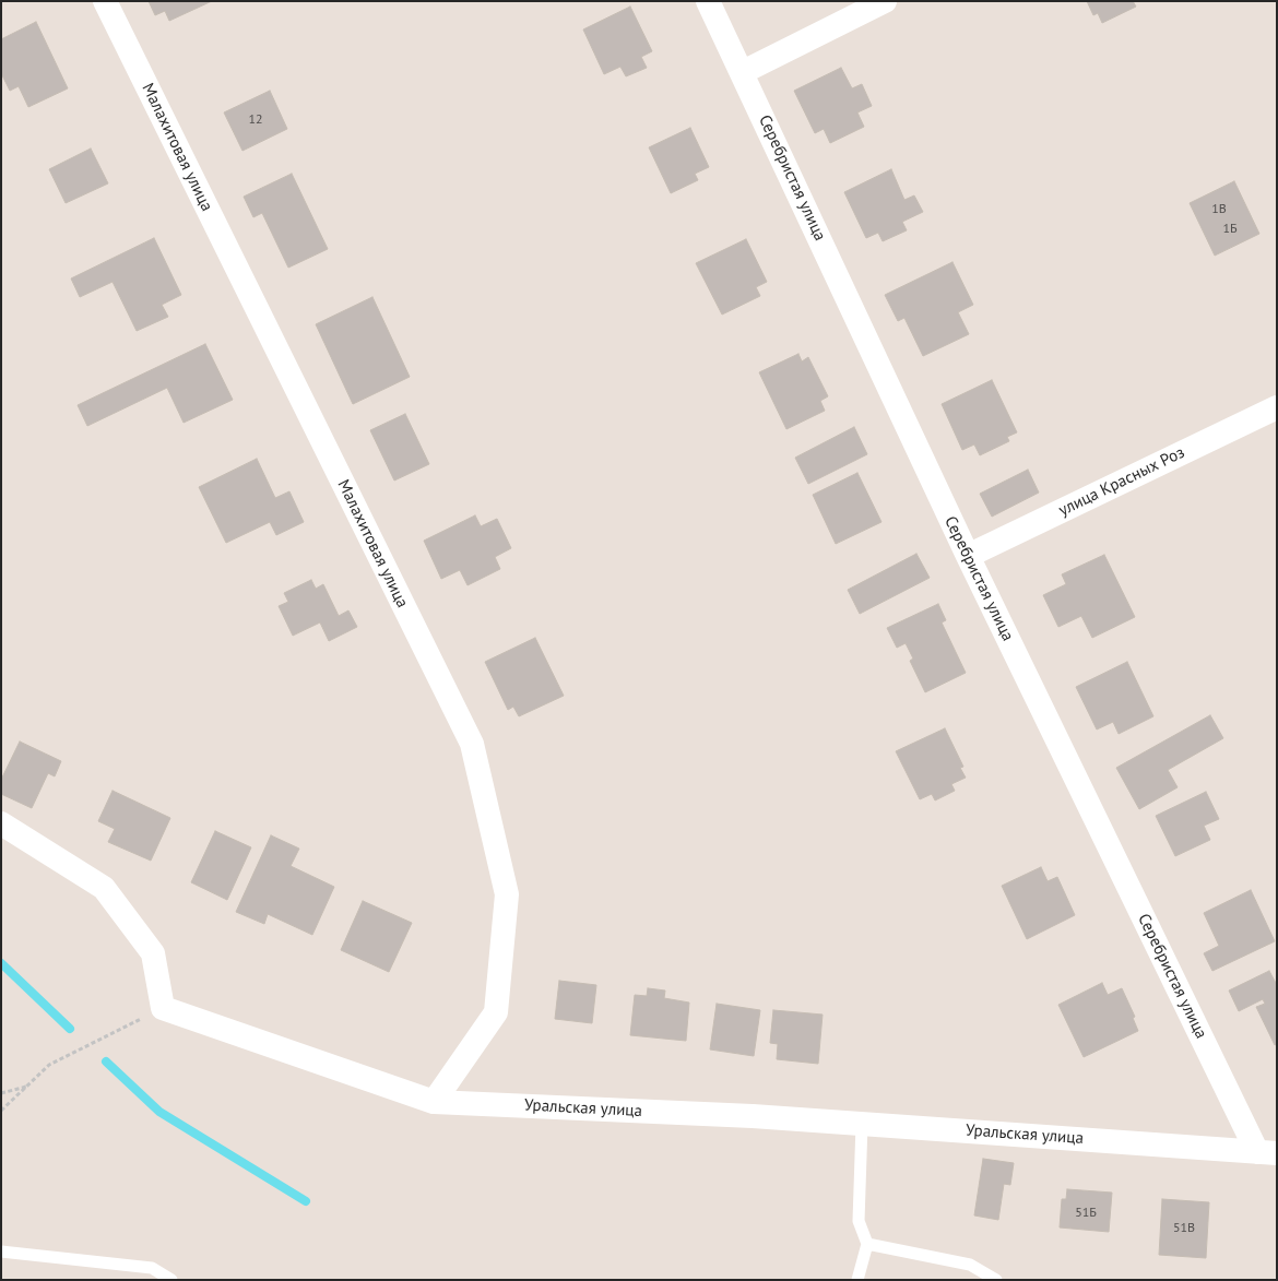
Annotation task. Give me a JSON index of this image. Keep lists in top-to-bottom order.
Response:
{
  "streets": {
    "street": [
      "Малахитовая улица",
      "Серебристая улица",
      "улица Красных Роз",
      "Уральская улица"
    ]
  },
  "crossings": [
    ["Малахитовая улица", "Уральская улица"],
    ["Серебристая улица", "улица Красных Роз"],
    ["Серебристая улица", "Уральская улица"]
  ],
  "house_numbers": [
    "12",
    "1В",
    "1Б",
    "51Б",
    "51В"
  ]
}
